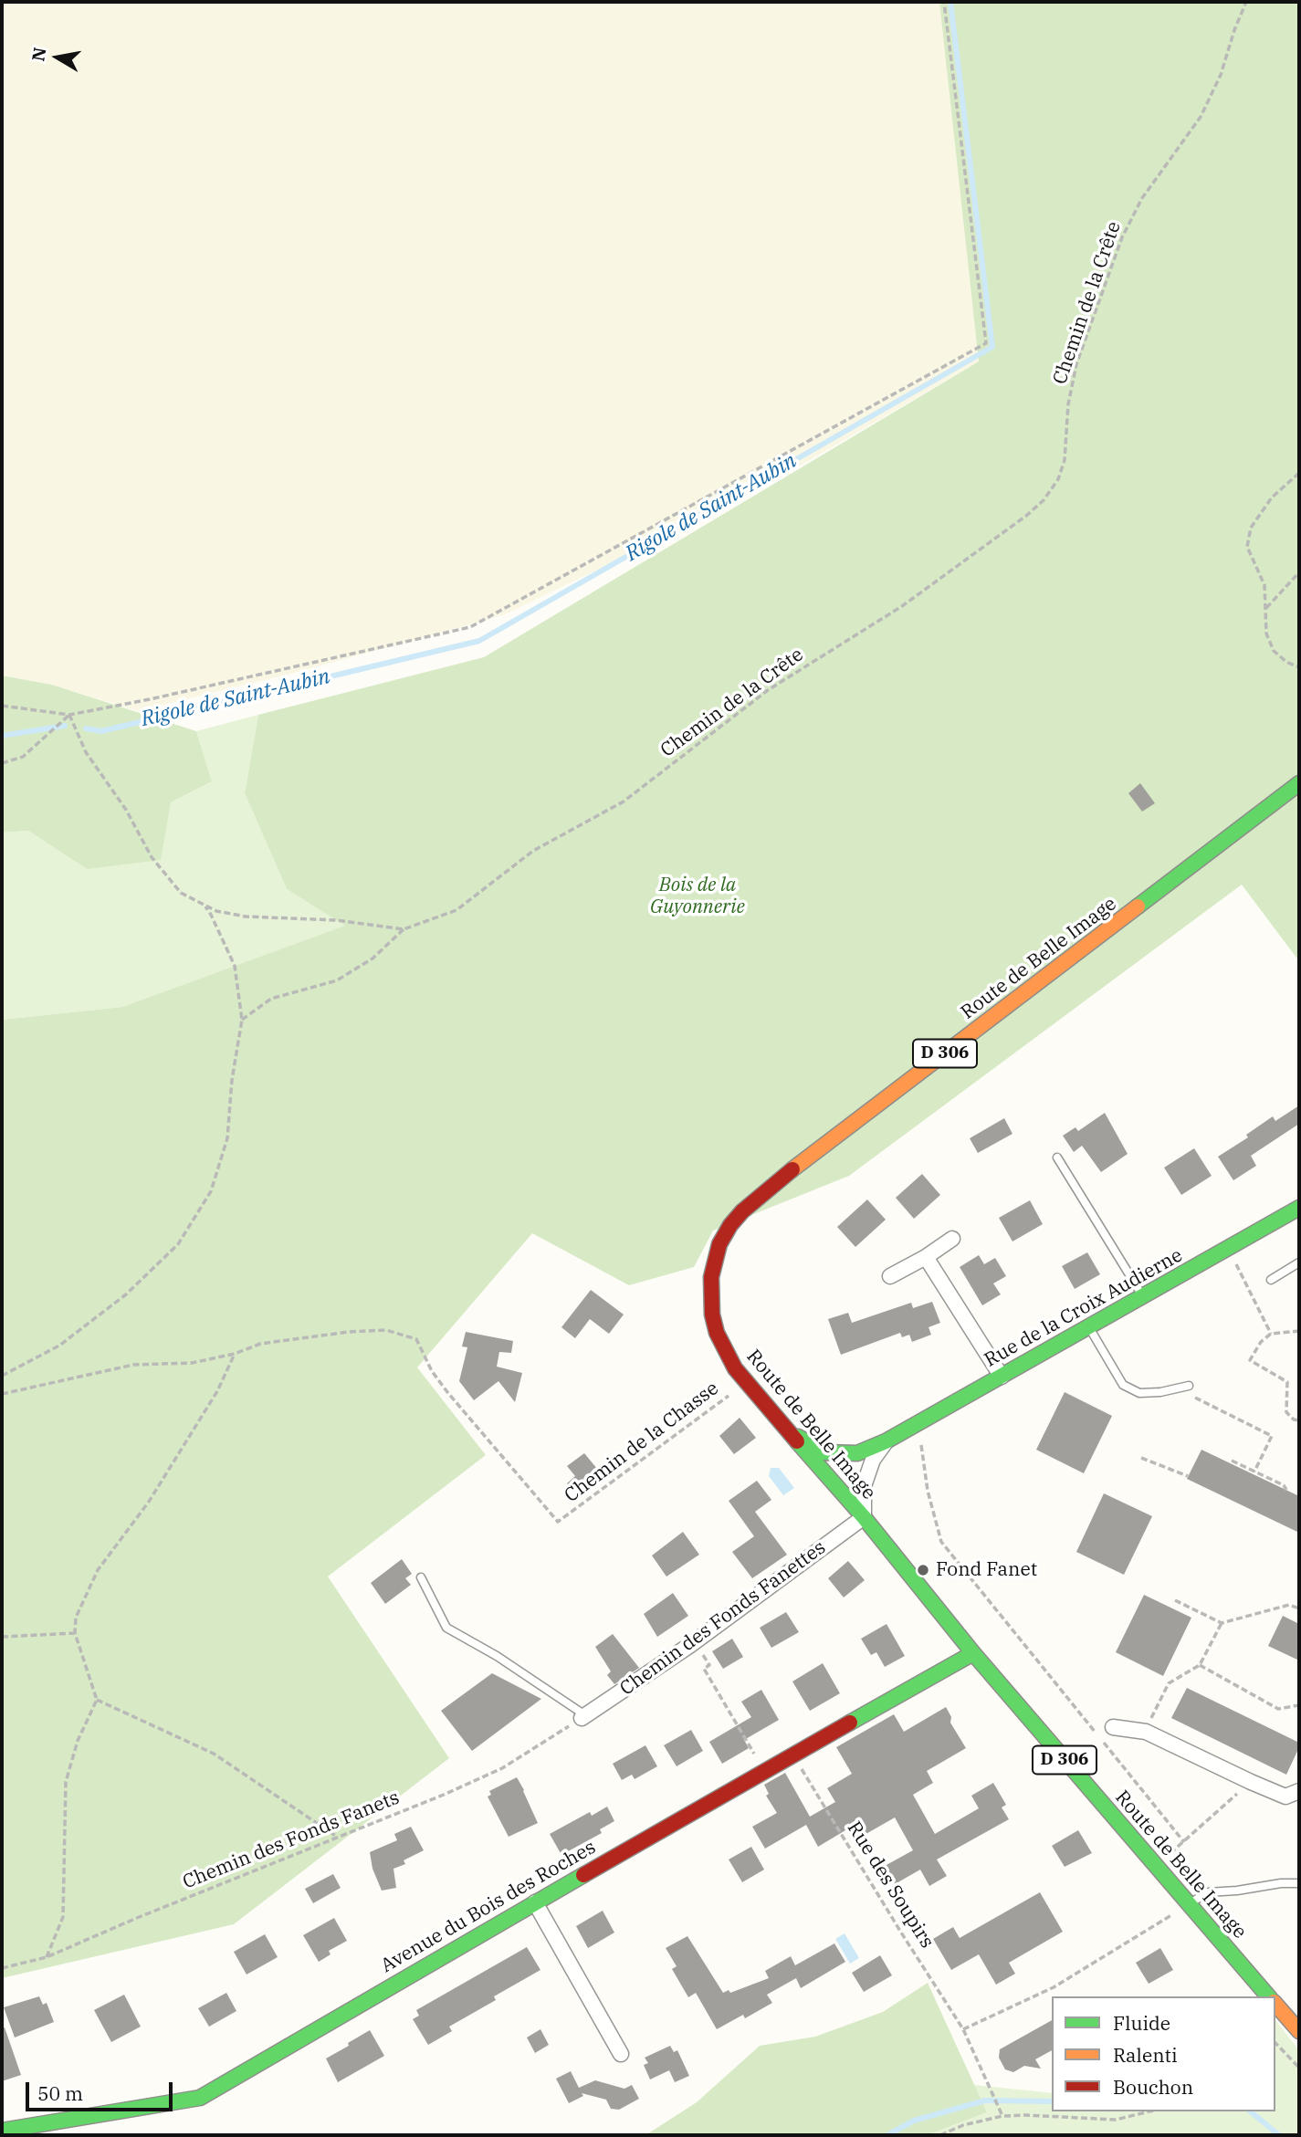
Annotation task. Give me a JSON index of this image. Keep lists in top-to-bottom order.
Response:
{
  "streets": {
    "main road": [
      "Route de Belle Image",
      "D 306",
      "Rue de la Croix Audierne",
      "Avenue du Bois des Roches"
    ],
    "street": ["Chemin des Fonds Fanettes"],
    "path": [
      "Chemin de la Crête",
      "Chemin de la Chasse",
      "Chemin des Fonds Fanets",
      "Rue des Soupirs"
    ]
  },
  "crossings": [
    ["Route de Belle Image", "Rue de la Croix Audierne"],
    ["Route de Belle Image", "Chemin de la Chasse"],
    ["Route de Belle Image", "Chemin des Fonds Fanettes"],
    ["Route de Belle Image", "Avenue du Bois des Roches"],
    ["Chemin des Fonds Fanettes", "Chemin des Fonds Fanets"],
    ["Rue des Soupirs", "Avenue du Bois des Roches"]
  ],
  "water": ["Rigole de Saint-Aubin"],
  "parks": ["Bois de la Guyonnerie"],
  "places": ["Fond Fanet"],
  "legend": ["Fluide", "Ralenti", "Bouchon"],
  "scale_bar": "50 m",
  "north": "left"
}
